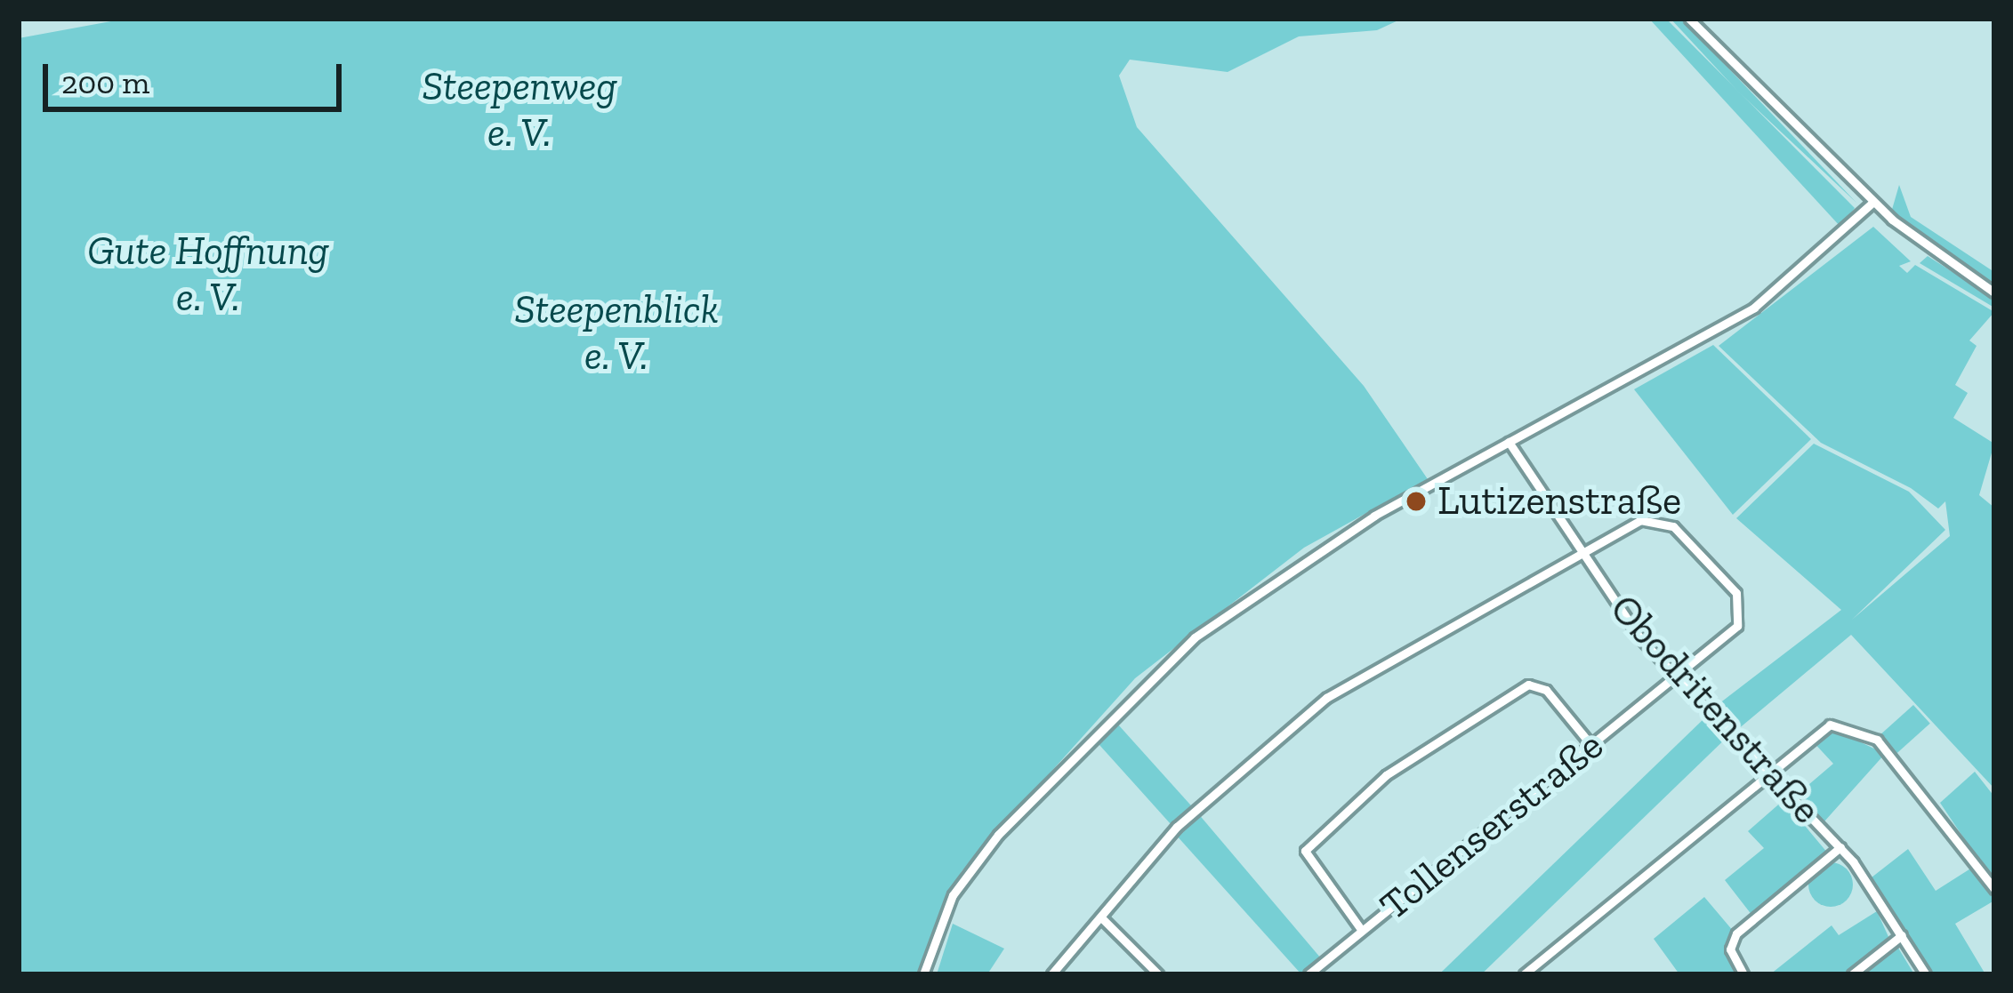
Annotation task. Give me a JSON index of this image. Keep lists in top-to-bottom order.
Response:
{
  "streets": {
    "street": ["Obodritenstraße", "Tollenserstraße"]
  },
  "crossings": [
    ["Obodritenstraße", "Tollenserstraße"]
  ],
  "parks": ["Steepenweg e. V.", "Gute Hoffnung e. V.", "Steepenblick e. V."],
  "places": ["Lutizenstraße"],
  "scale_bar": "200 m"
}
